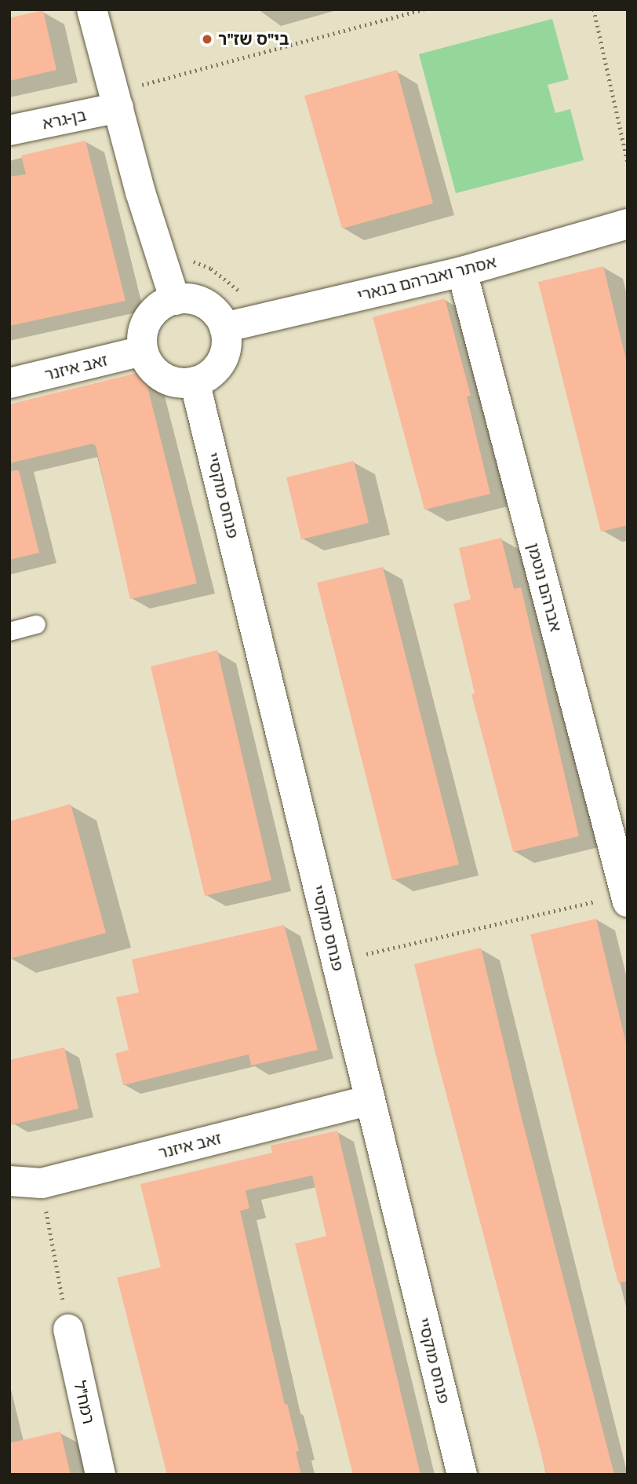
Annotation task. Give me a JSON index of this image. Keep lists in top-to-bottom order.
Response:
{
  "streets": {
    "street": [
      "בן-גרא",
      "אסתר ואברהם בנארי",
      "זאב איזנר",
      "פנחס מוקסיי",
      "אברהם נוטמן",
      "רמח\"ל"
    ]
  },
  "crossings": [
    ["אסתר ואברהם בנארי", "זאב איזנר"],
    ["אסתר ואברהם בנארי", "פנחס מוקסיי"],
    ["אסתר ואברהם בנארי", "אברהם נוטמן"],
    ["זאב איזנר", "פנחס מוקסיי"]
  ],
  "places": ["בי\"ס שז\"ר"]
}
